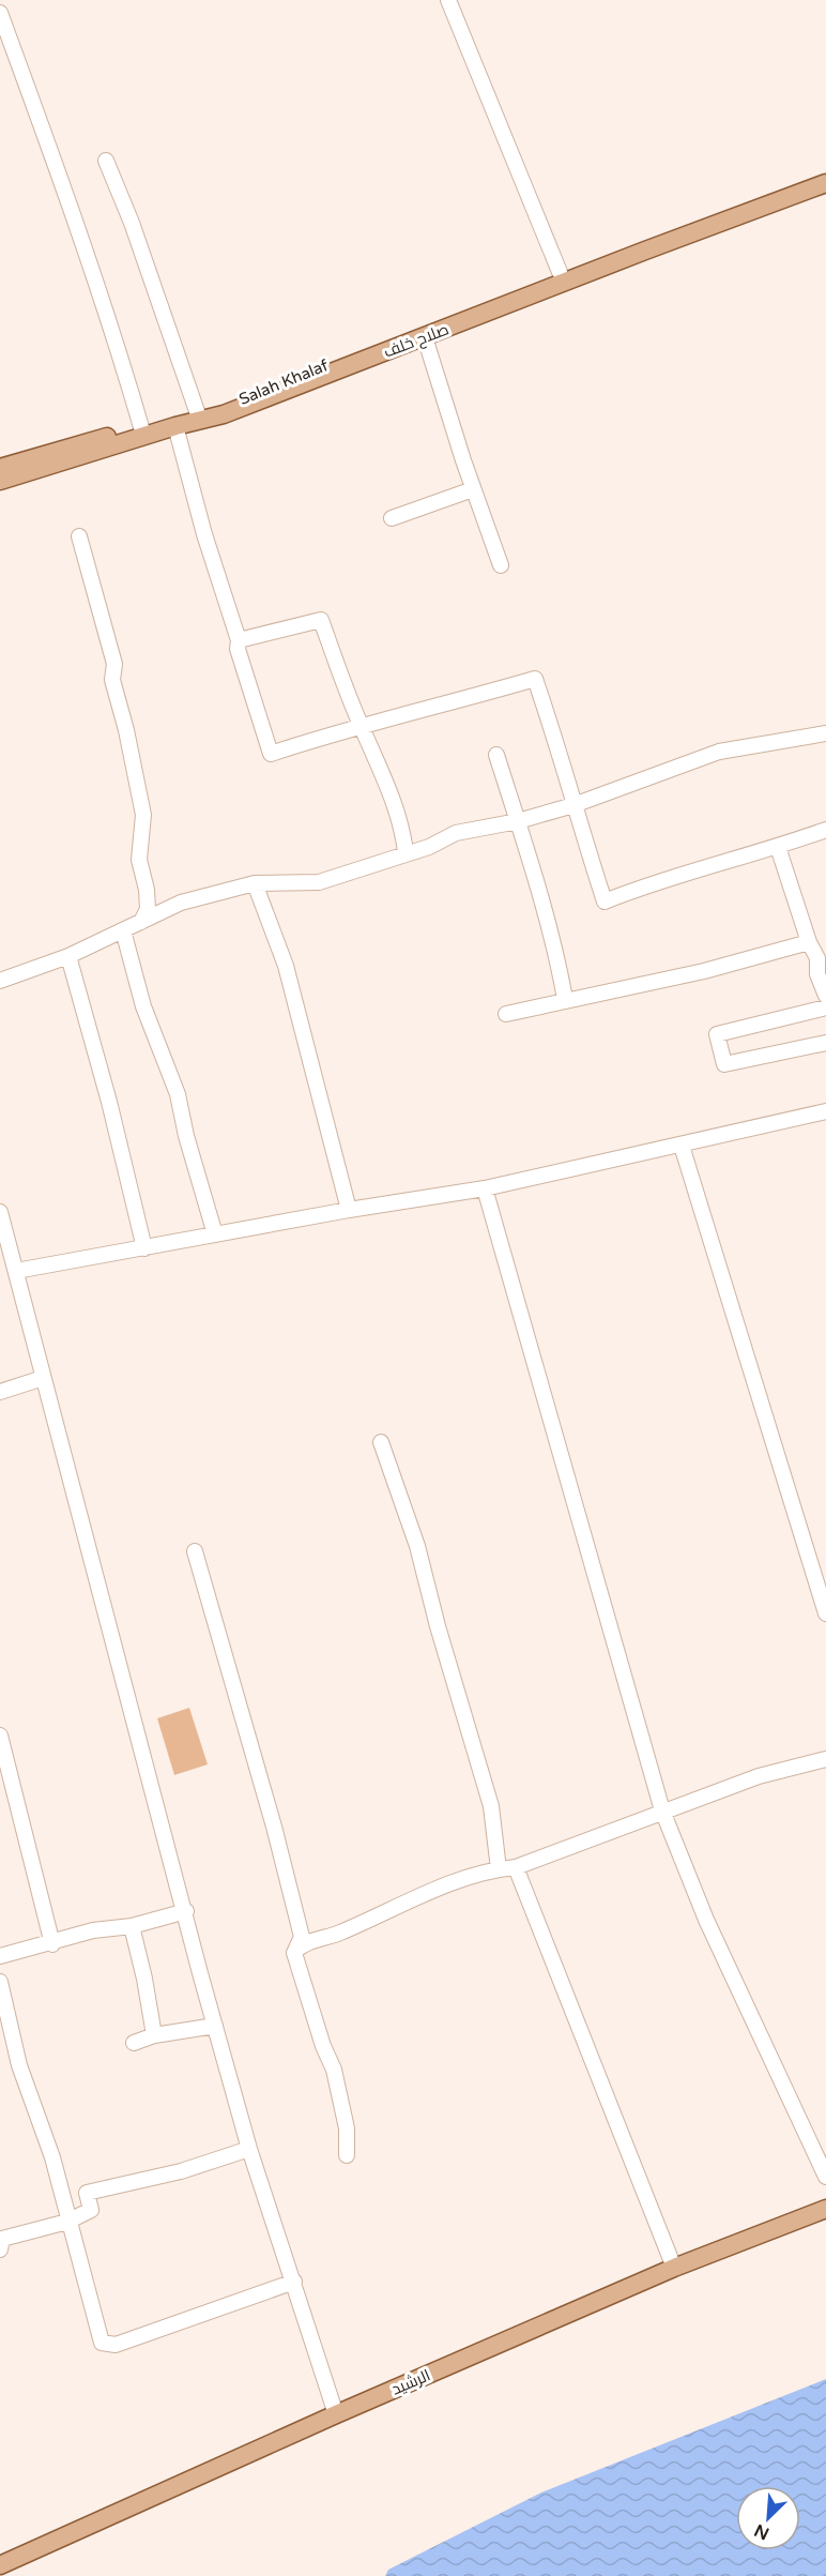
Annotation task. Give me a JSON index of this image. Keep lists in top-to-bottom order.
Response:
{
  "streets": {
    "main road": ["صلاح خلف", "Salah Khalaf", "الرشيد"]
  },
  "north": "bottom left"
}
